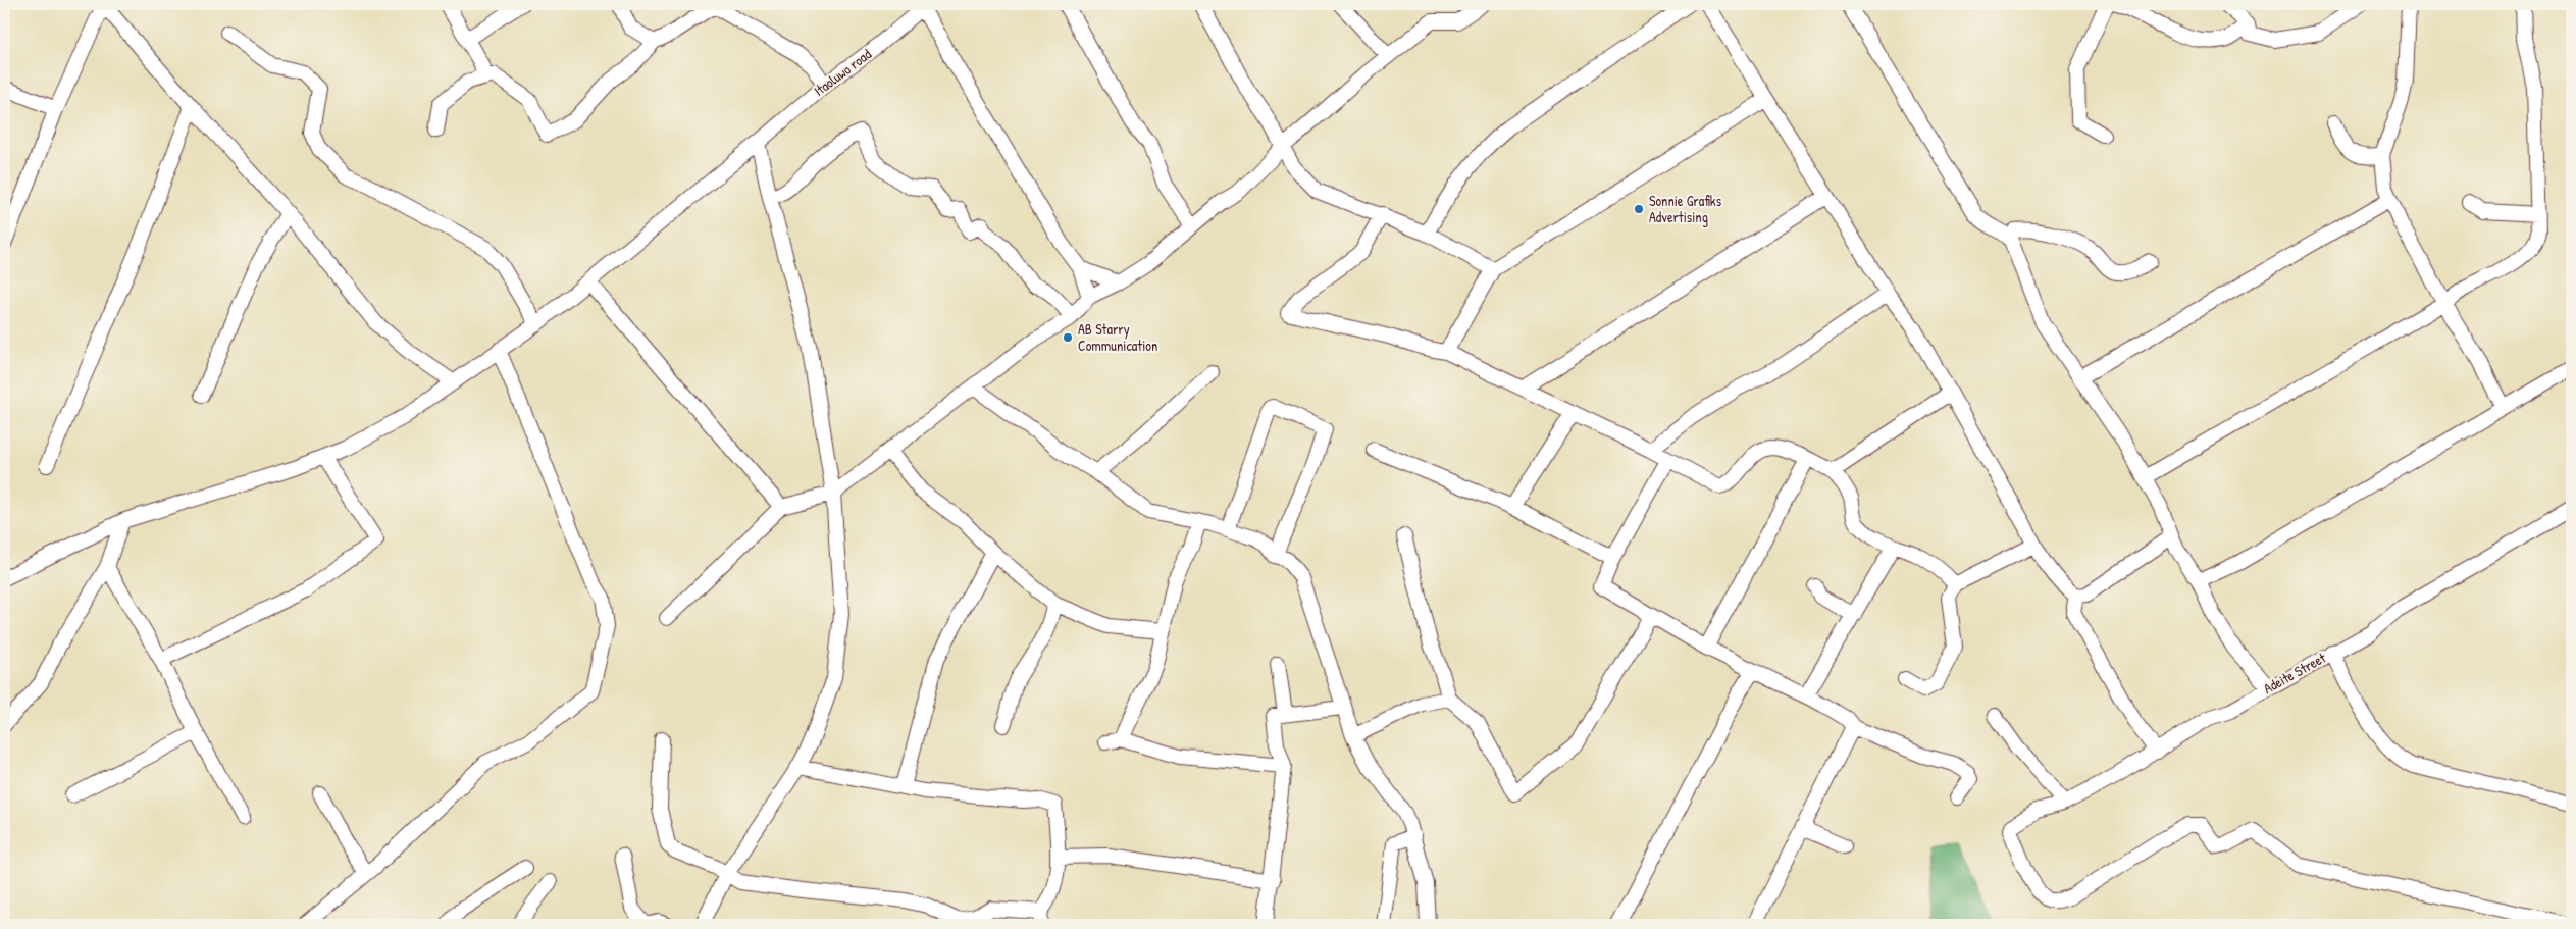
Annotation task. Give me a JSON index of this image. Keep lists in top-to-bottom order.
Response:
{
  "streets": {
    "street": ["Itaoluwo road", "Adeite Street"]
  },
  "places": ["Sonnie Grafiks Advertising", "AB Starry Communication"]
}
